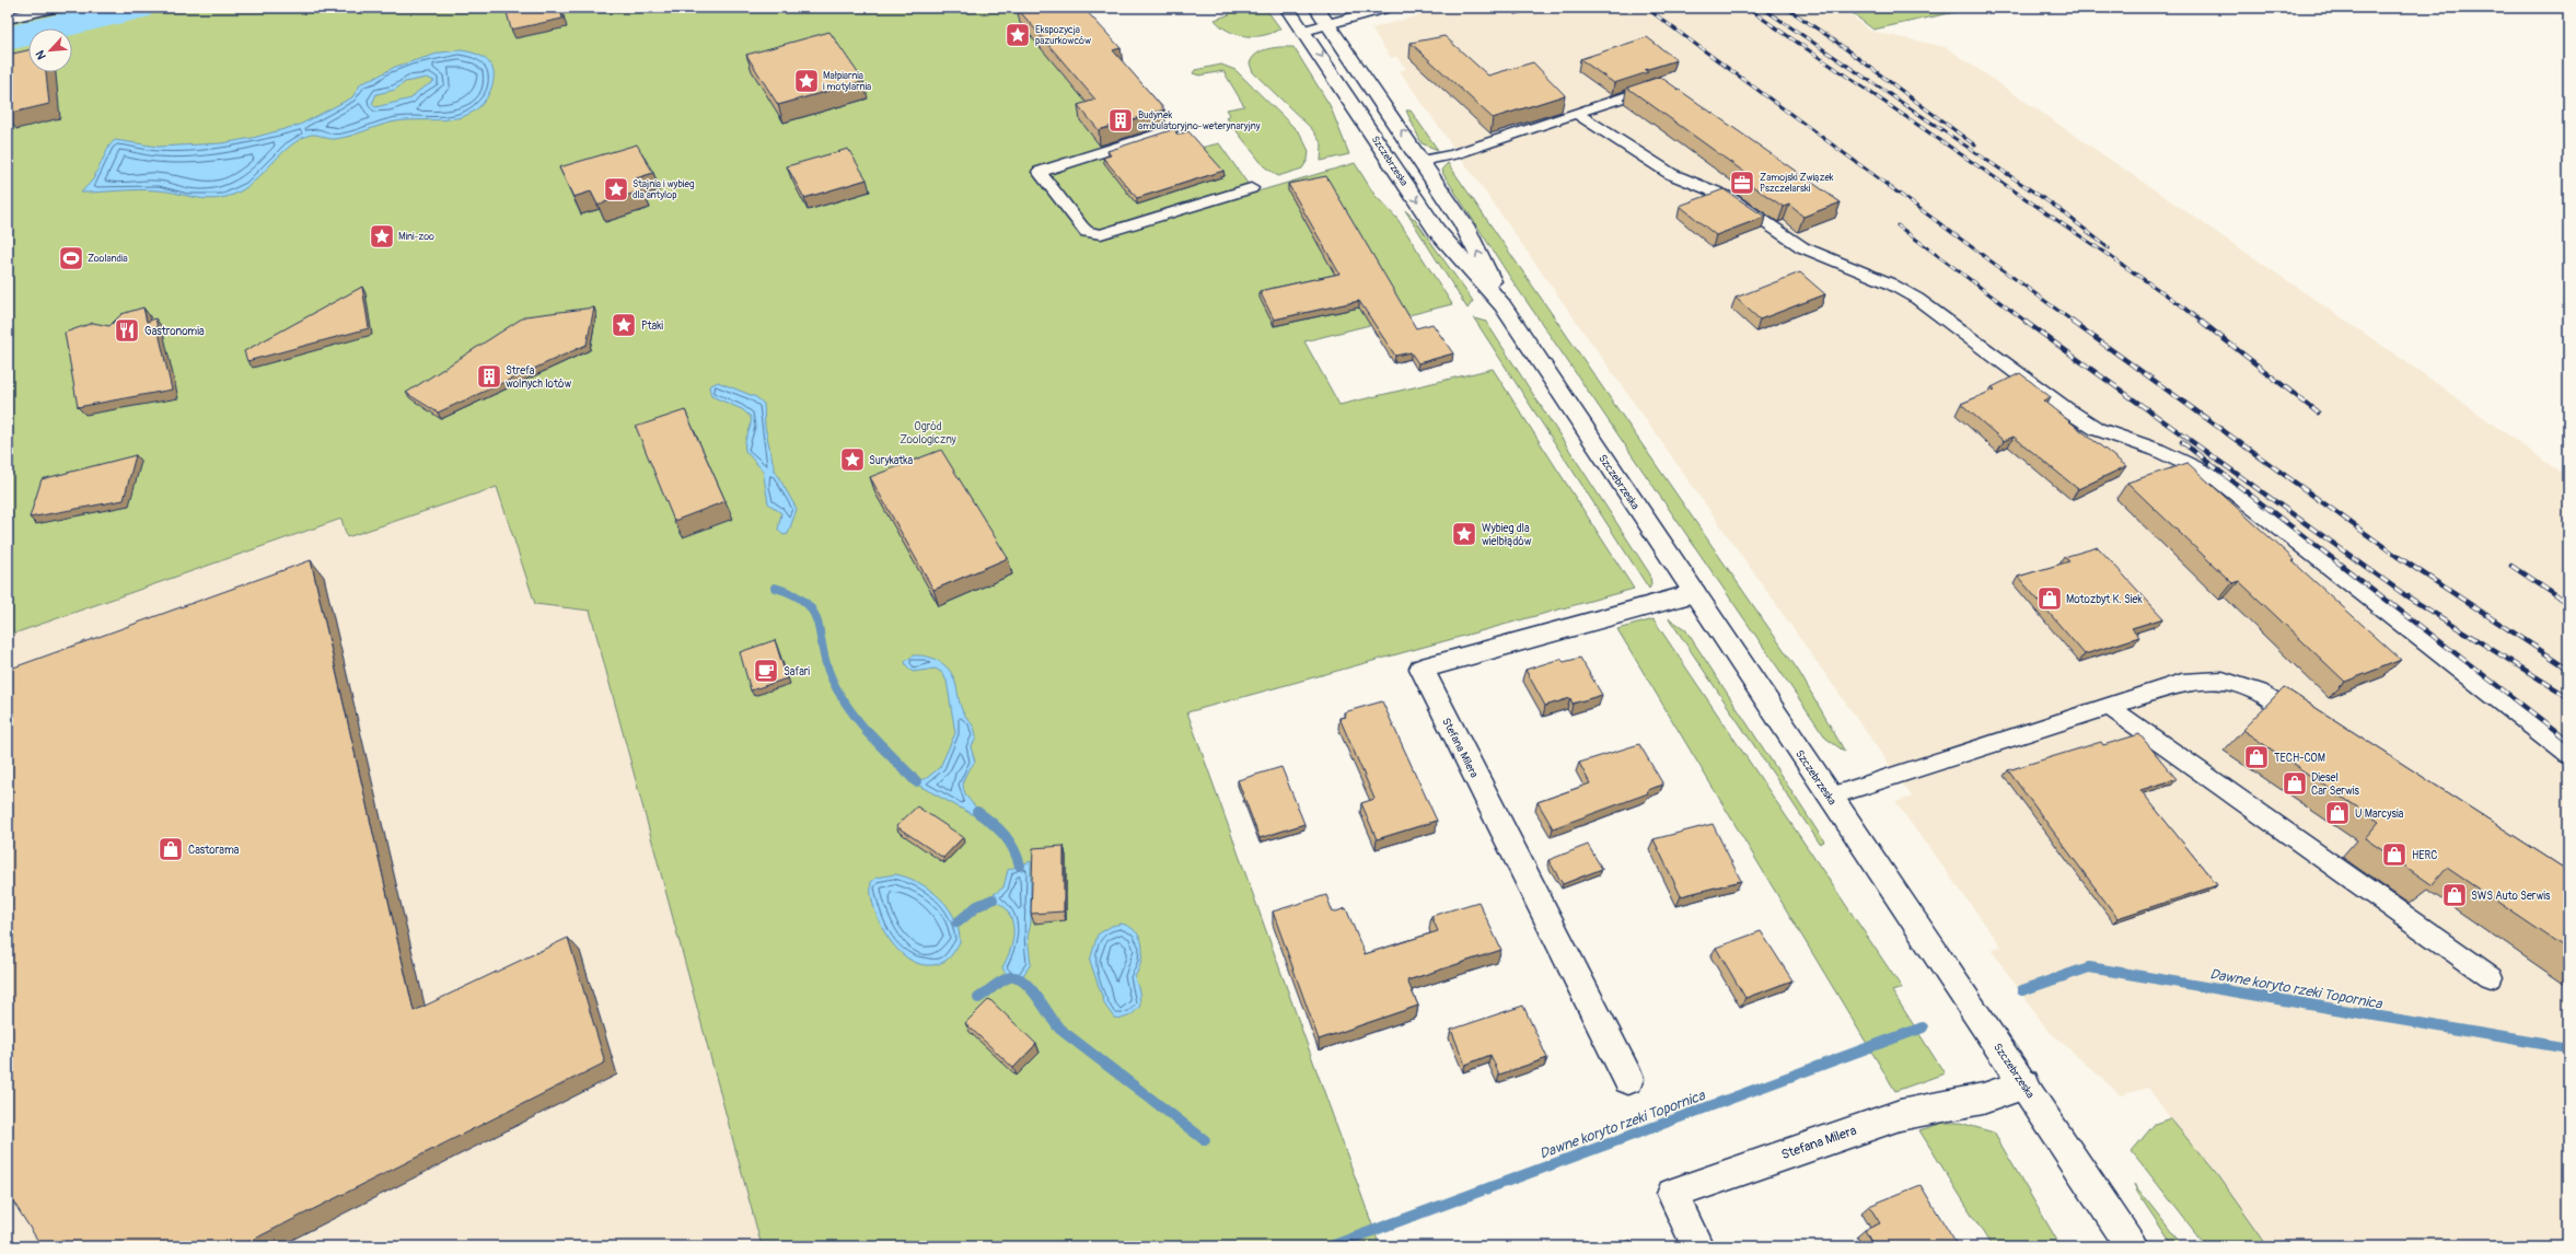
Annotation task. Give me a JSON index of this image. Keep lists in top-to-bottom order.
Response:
{
  "streets": {
    "street": ["Szczebrzeska", "Stefana Milera"]
  },
  "crossings": [
    ["Szczebrzeska", "Stefana Milera"]
  ],
  "water": ["Dawne koryto rzeki Topornica"],
  "parks": ["Ogród Zoologiczny"],
  "places": {
    "place": [
      "Ekspozycja pazurkowców",
      "Małpiarnia i motylarnia",
      "Stajnia i wybieg dla antylop",
      "Mini-zoo",
      "Ptaki",
      "Surykatka",
      "Wybieg dla wielbłądów"
    ],
    "building": ["Budynek ambulatoryjno-weterynaryjny", "Strefa wolnych lotów"],
    "office": ["Zamojski Związek Pszczelarski"],
    "sports": ["Zoolandia"],
    "restaurant": ["Gastronomia"],
    "shop": [
      "Motozbyt K. Siek",
      "TECH-COM",
      "Diesel Car Serwis",
      "U Marcysia",
      "Castorama",
      "HERC",
      "SWS Auto Serwis"
    ],
    "cafe": ["Safari"]
  },
  "north": "bottom left"
}
